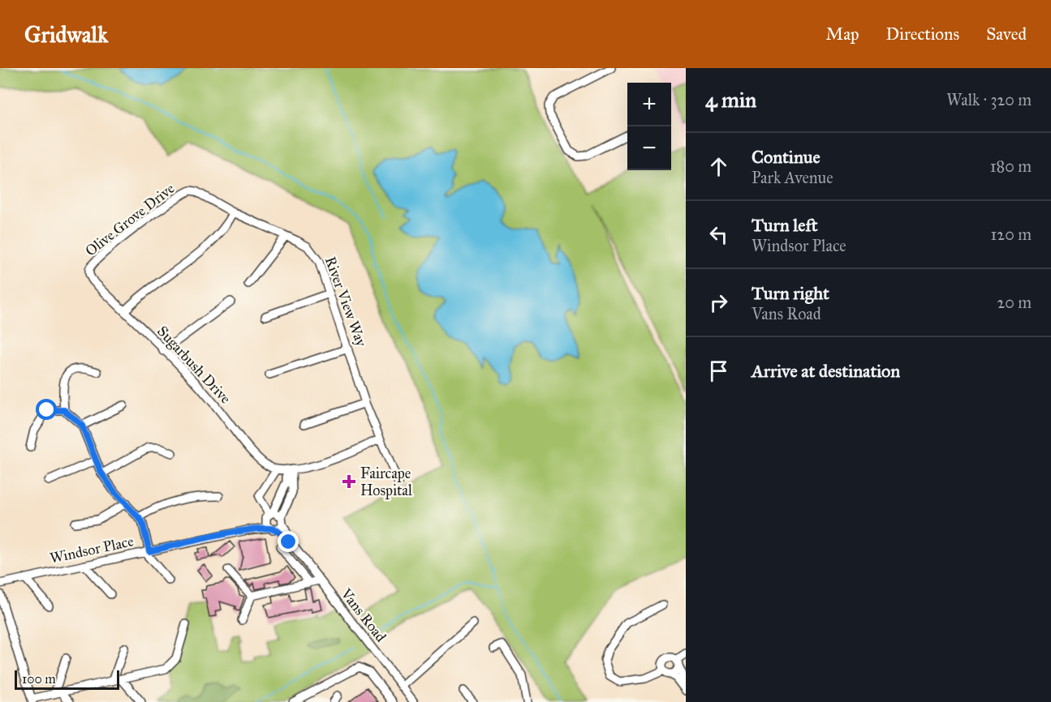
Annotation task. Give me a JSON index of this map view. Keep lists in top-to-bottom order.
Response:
{
  "streets": {
    "street": [
      "Olive Grove Drive",
      "River View Way",
      "Sugarbush Drive",
      "Windsor Place",
      "Vans Road"
    ]
  },
  "crossings": [
    ["Olive Grove Drive", "River View Way"],
    ["Olive Grove Drive", "Sugarbush Drive"],
    ["Windsor Place", "Vans Road"]
  ],
  "places": {
    "health": ["Faircape Hospital"]
  },
  "scale_bar": "100 m",
  "page": {
    "header": "Gridwalk",
    "nav": ["Map", "Directions", "Saved"],
    "heading": ["4 min", "Walk · 320 m"],
    "map_buttons": ["+", "−"],
    "list": [
      ["Continue", "Park Avenue", "180 m"],
      ["Turn left", "Windsor Place", "120 m"],
      ["Turn right", "Vans Road", "20 m"],
      "Arrive at destination"
    ],
    "scale": "100 m"
  }
}
